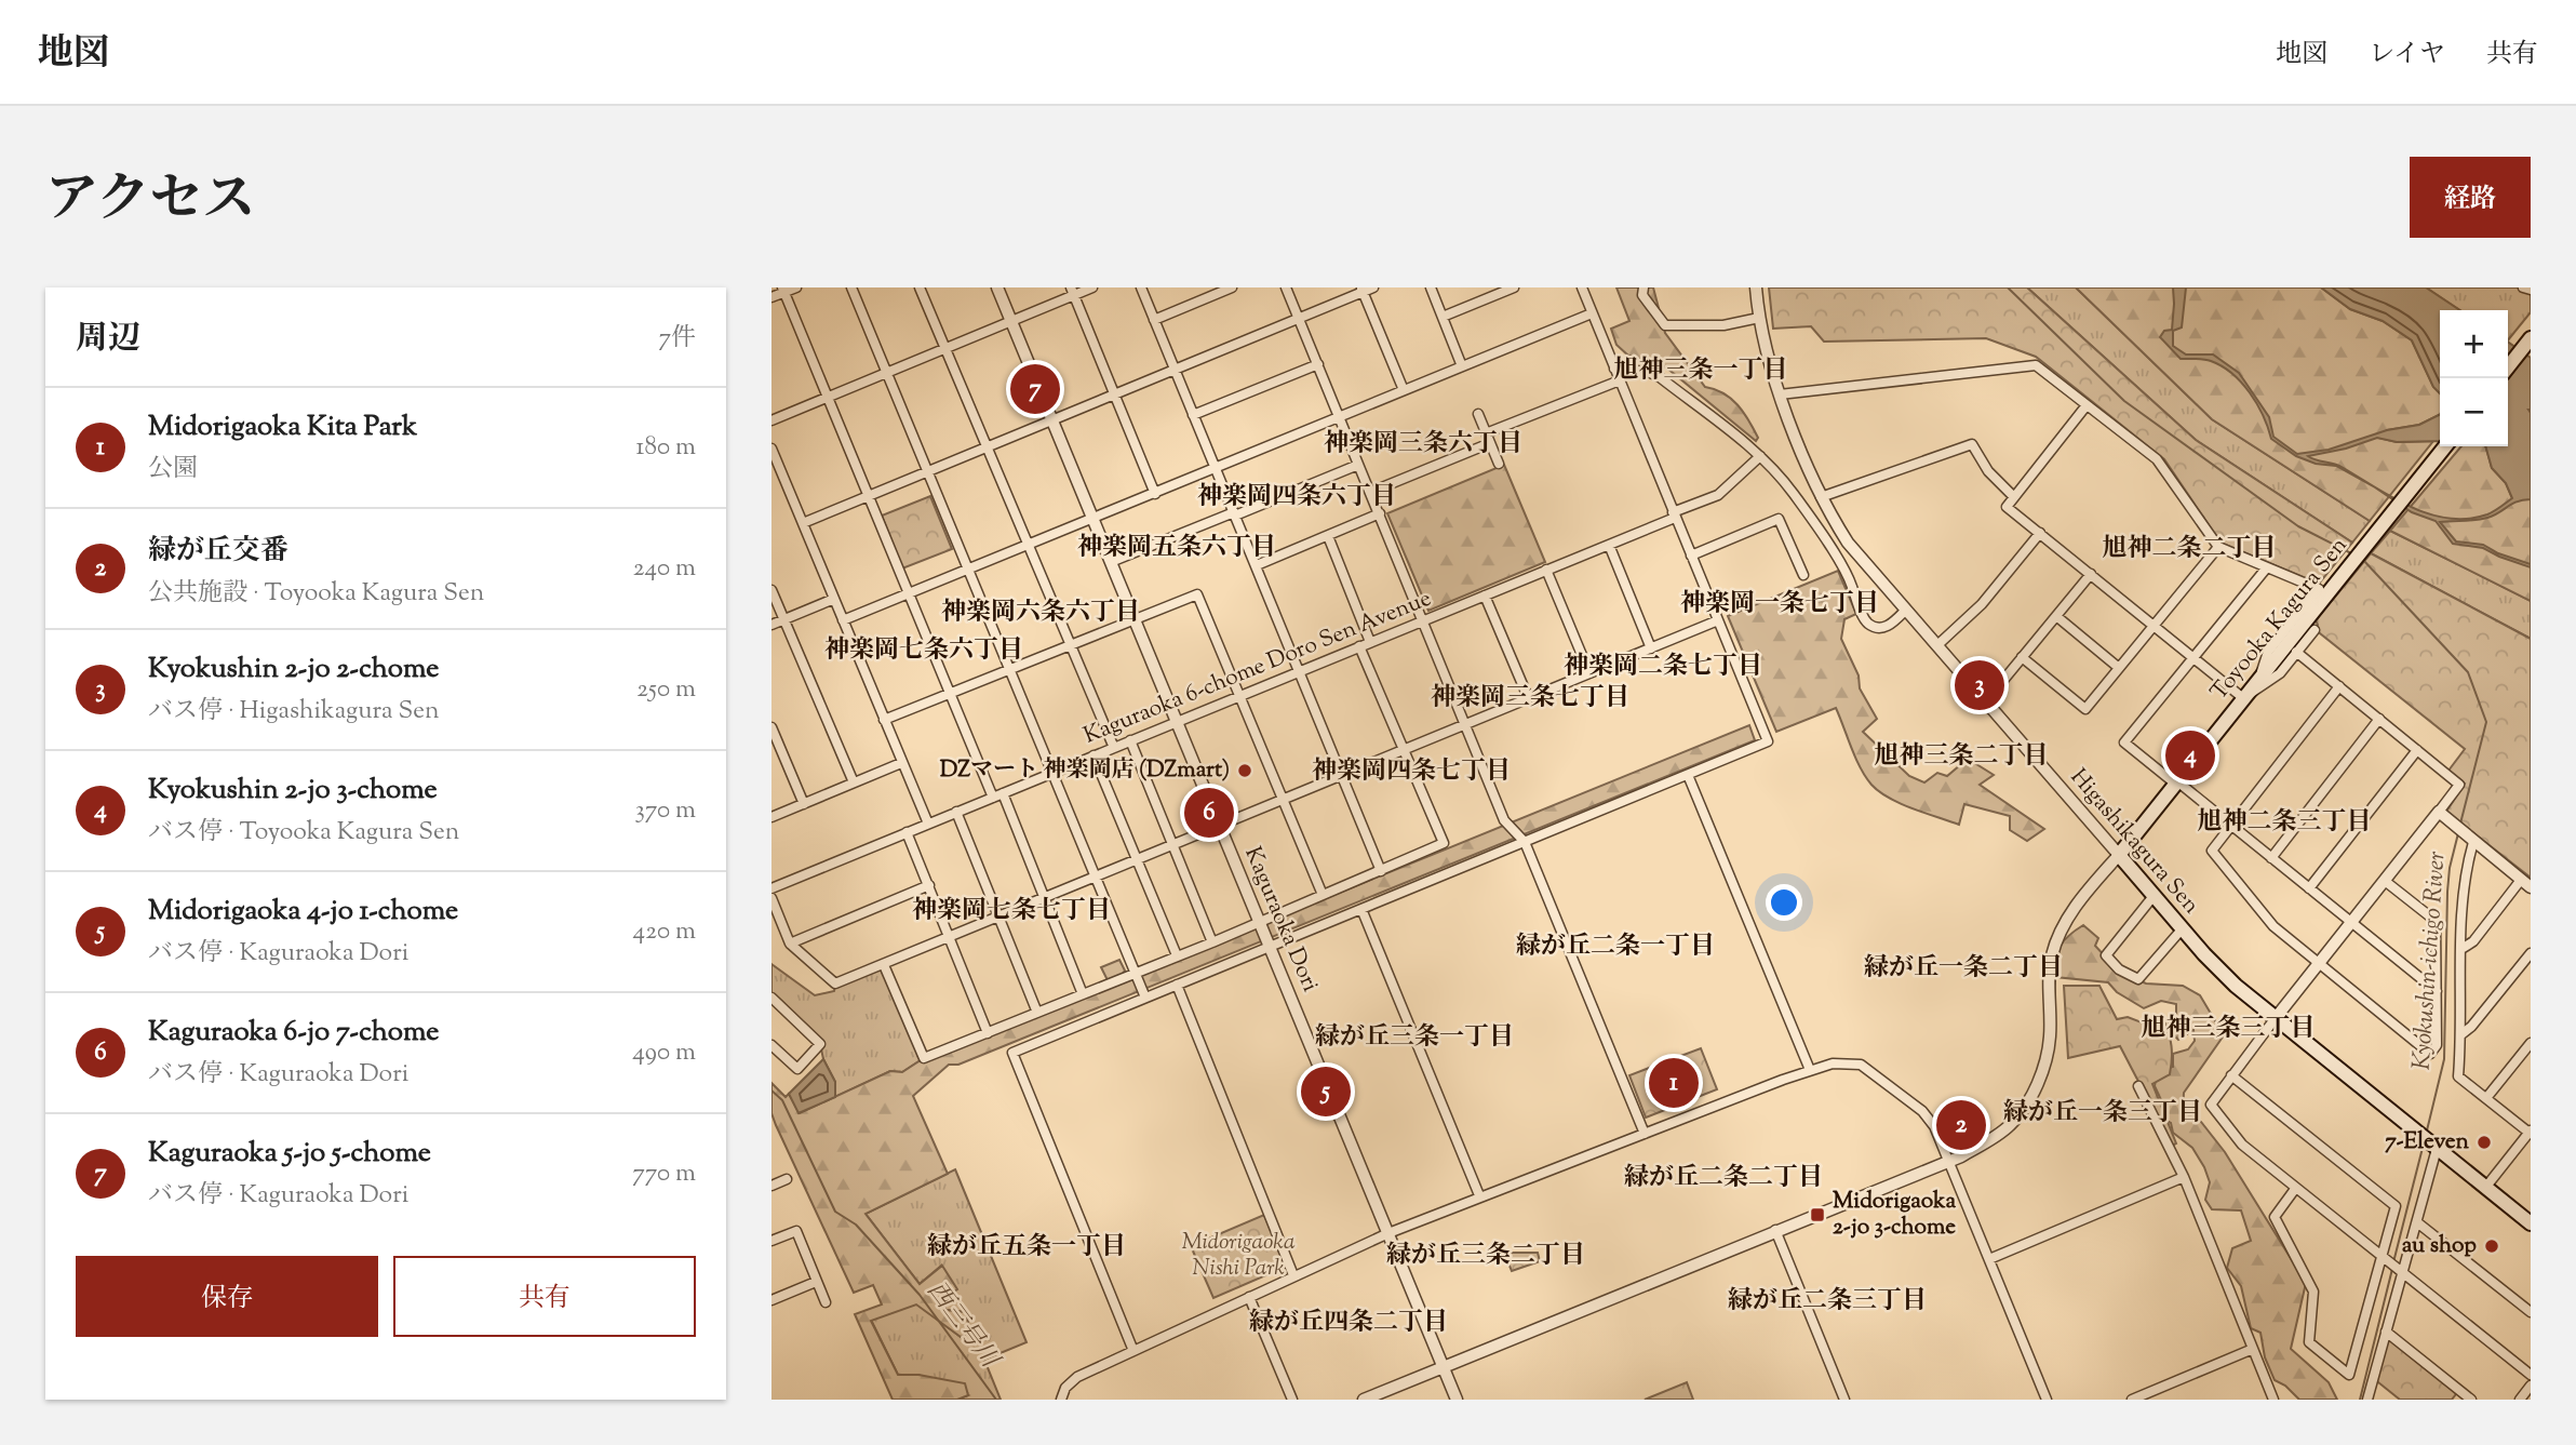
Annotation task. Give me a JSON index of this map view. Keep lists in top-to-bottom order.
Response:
{
  "streets": {
    "main road": ["Toyooka Kagura Sen", "Higashikagura Sen"],
    "street": ["Kaguraoka 6-chome Doro Sen Avenue", "Kaguraoka Dori"]
  },
  "crossings": [
    ["Toyooka Kagura Sen", "Higashikagura Sen"],
    ["Toyooka Kagura Sen", "Kaguraoka Dori"],
    ["Kaguraoka 6-chome Doro Sen Avenue", "Kaguraoka Dori"]
  ],
  "districts": [
    "旭神三条一丁目",
    "神楽岡三条六丁目",
    "神楽岡四条六丁目",
    "神楽岡五条六丁目",
    "旭神二条二丁目",
    "神楽岡一条七丁目",
    "神楽岡六条六丁目",
    "神楽岡七条六丁目",
    "神楽岡二条七丁目",
    "神楽岡三条七丁目",
    "旭神三条二丁目",
    "神楽岡四条七丁目",
    "旭神二条三丁目",
    "神楽岡七条七丁目",
    "緑が丘二条一丁目",
    "緑が丘一条二丁目",
    "旭神三条三丁目",
    "緑が丘三条一丁目",
    "緑が丘一条三丁目",
    "緑が丘二条二丁目",
    "緑が丘五条一丁目",
    "緑が丘三条二丁目",
    "緑が丘二条三丁目",
    "緑が丘四条二丁目"
  ],
  "water": ["Kyokushin-ichigo River", "西三号川"],
  "parks": ["Midorigaoka Nishi Park"],
  "places": {
    "other": ["DZマート 神楽岡店 (DZmart)", "7-Eleven", "au shop"],
    "transit": ["Midorigaoka 2-jo 3-chome"]
  },
  "page": {
    "header": "地図",
    "nav": ["地図", "レイヤ", "共有"],
    "title": "アクセス",
    "buttons": [
      "経路",
      ["保存", "共有"]
    ],
    "heading": ["周辺", "7件"],
    "map_buttons": ["+", "−"],
    "pins": [
      "7",
      "3",
      "4",
      "6",
      "1",
      "5",
      "2"
    ],
    "list": [
      {
        "mark": "1",
        "name": "Midorigaoka Kita Park",
        "note": "公園",
        "value": "180 m"
      },
      {
        "mark": "2",
        "name": "緑が丘交番",
        "note": "公共施設 · Toyooka Kagura Sen",
        "value": "240 m"
      },
      {
        "mark": "3",
        "name": "Kyokushin 2-jo 2-chome",
        "note": "バス停 · Higashikagura Sen",
        "value": "250 m"
      },
      {
        "mark": "4",
        "name": "Kyokushin 2-jo 3-chome",
        "note": "バス停 · Toyooka Kagura Sen",
        "value": "370 m"
      },
      {
        "mark": "5",
        "name": "Midorigaoka 4-jo 1-chome",
        "note": "バス停 · Kaguraoka Dori",
        "value": "420 m"
      },
      {
        "mark": "6",
        "name": "Kaguraoka 6-jo 7-chome",
        "note": "バス停 · Kaguraoka Dori",
        "value": "490 m"
      },
      {
        "mark": "7",
        "name": "Kaguraoka 5-jo 5-chome",
        "note": "バス停 · Kaguraoka Dori",
        "value": "770 m"
      }
    ]
  }
}
